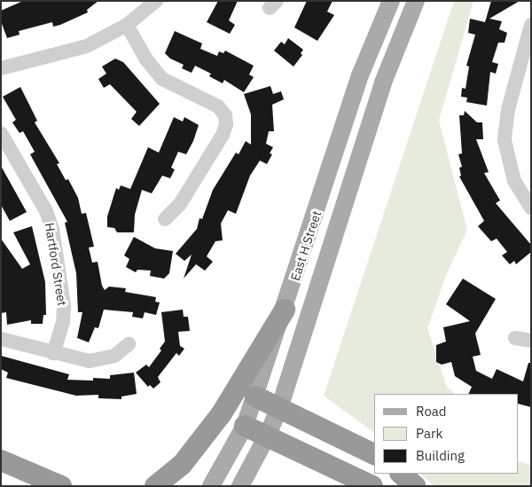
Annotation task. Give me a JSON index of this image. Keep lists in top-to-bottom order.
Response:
{
  "streets": {
    "main road": ["East H Street"],
    "street": ["Hartford Street"]
  },
  "legend": ["Road", "Park", "Building"]
}
